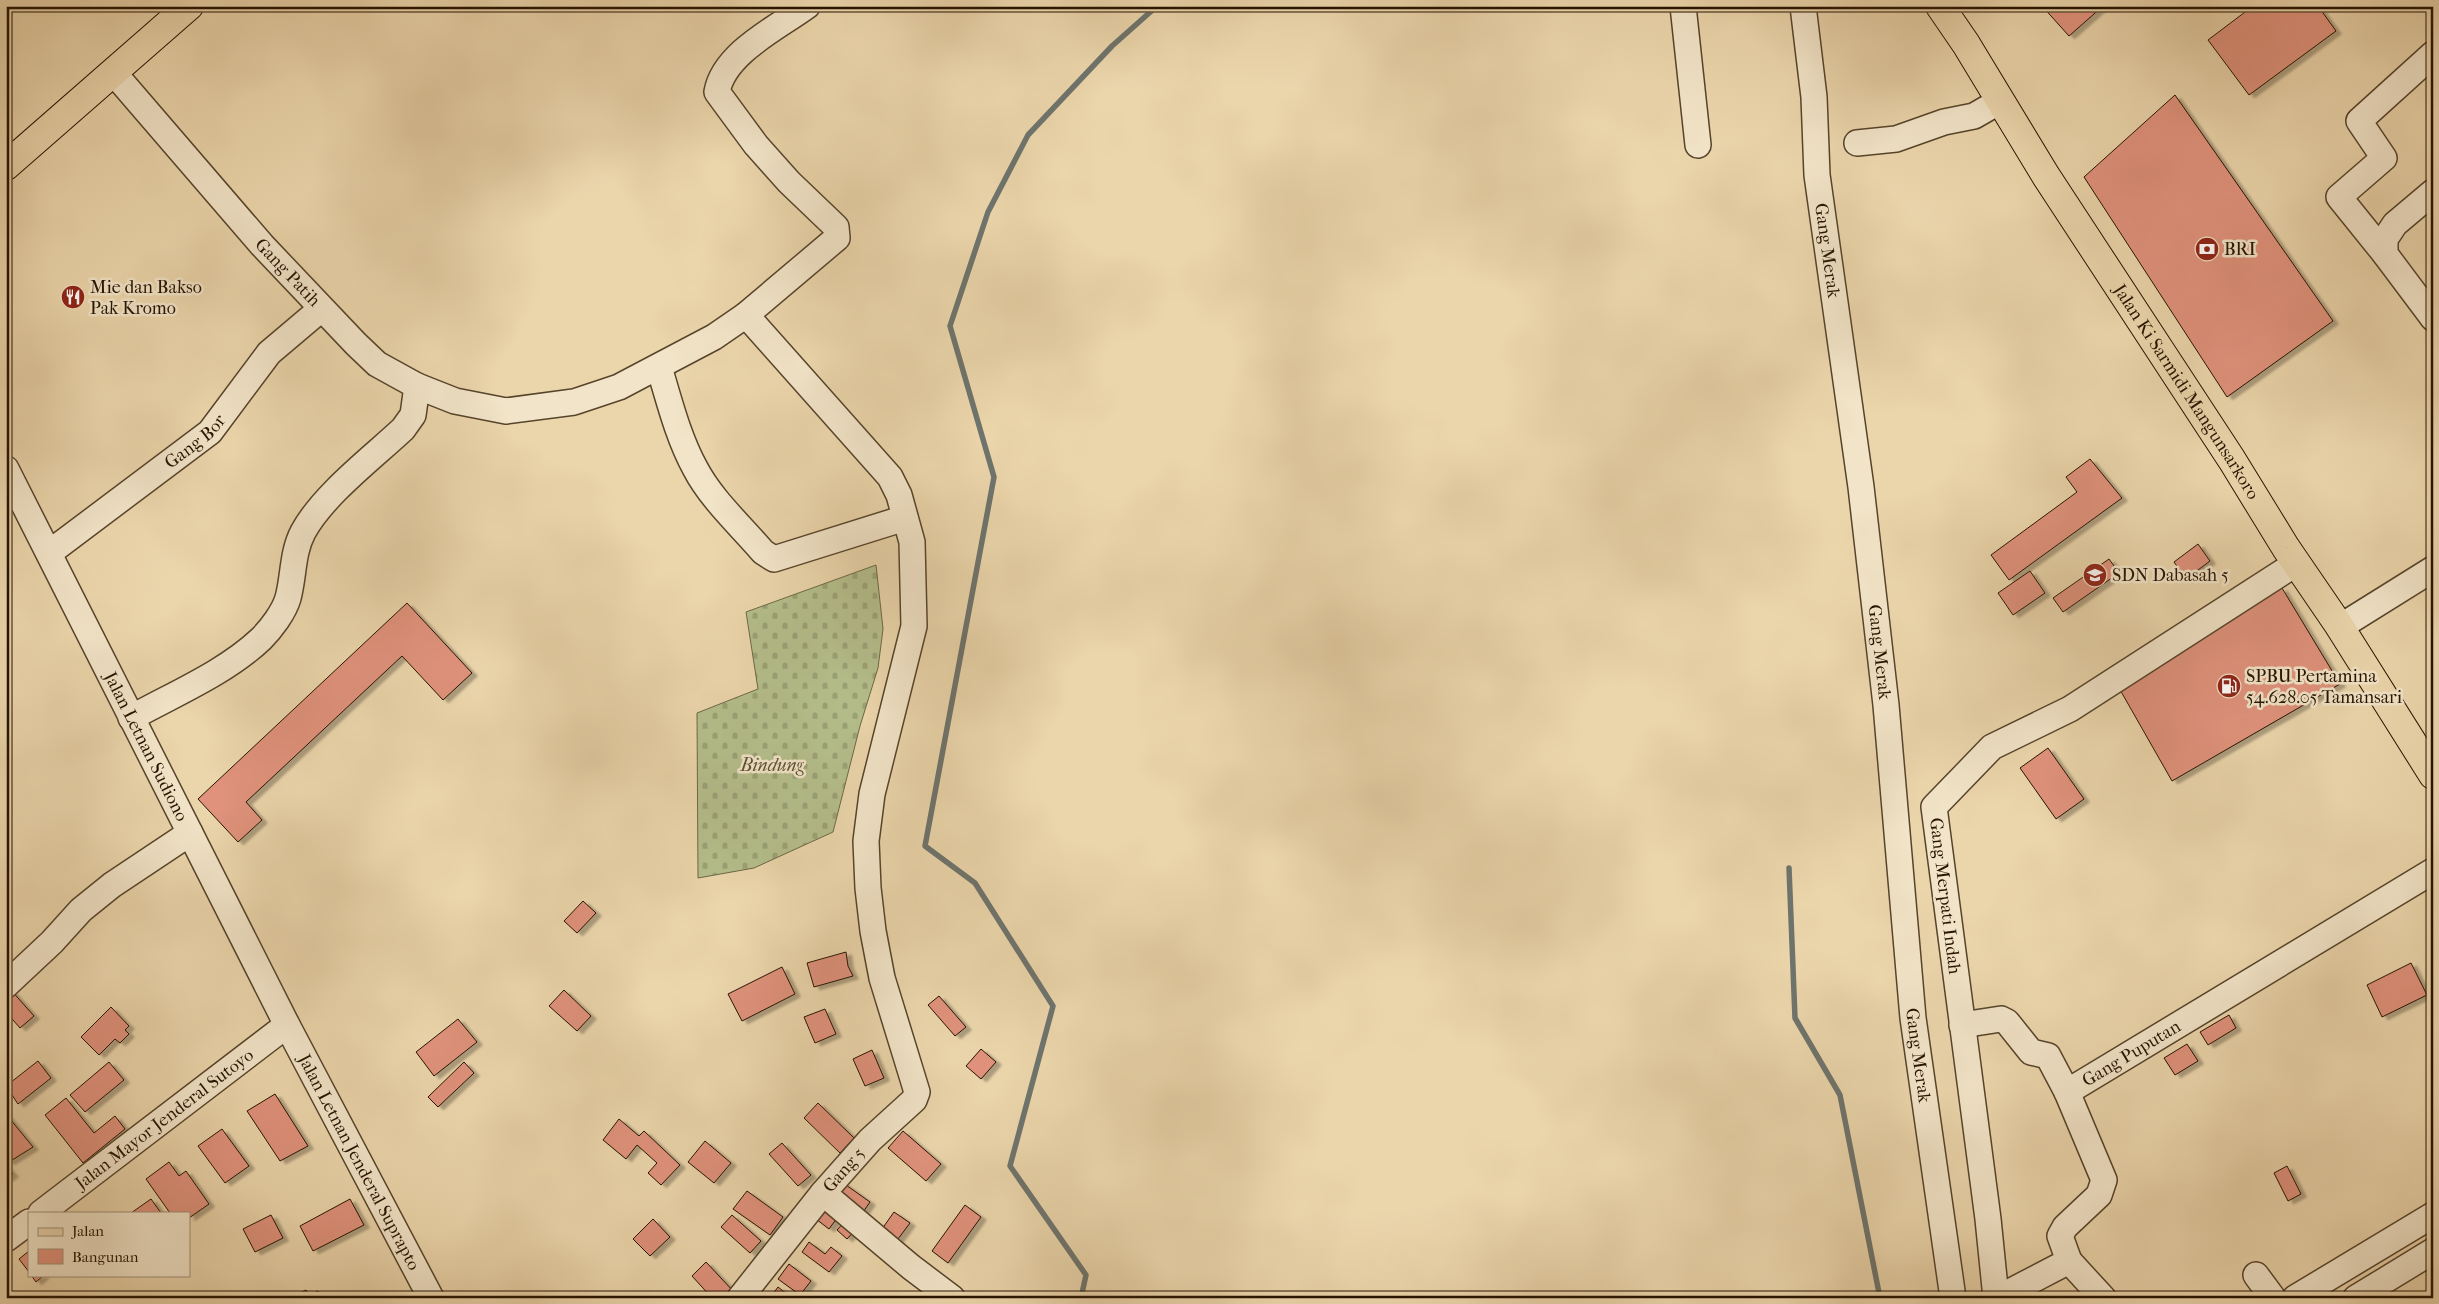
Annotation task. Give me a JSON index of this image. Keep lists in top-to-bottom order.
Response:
{
  "streets": {
    "main road": ["Jalan Ki Sarmidi Mangunsarkoro"],
    "street": [
      "Gang Merak",
      "Gang Patih",
      "Gang Bor",
      "Jalan Letnan Sudiono",
      "Gang Merpati Indah",
      "Gang Puputan",
      "Jalan Mayor Jenderal Sutoyo",
      "Jalan Letnan Jenderal Suprapto",
      "Gang 5"
    ]
  },
  "crossings": [
    ["Gang Patih", "Gang Bor"],
    ["Gang Patih", "Gang 5"],
    ["Gang Bor", "Jalan Letnan Sudiono"],
    ["Jalan Letnan Sudiono", "Jalan Mayor Jenderal Sutoyo"],
    ["Jalan Letnan Sudiono", "Jalan Letnan Jenderal Suprapto"],
    ["Jalan Mayor Jenderal Sutoyo", "Jalan Letnan Jenderal Suprapto"]
  ],
  "parks": ["Bindung"],
  "places": {
    "bank": ["BRI"],
    "restaurant": ["Mie dan Bakso Pak Kromo"],
    "school or university": ["SDN Dabasah 5"],
    "fuel station": ["SPBU Pertamina 54.628.05 Tamansari"]
  },
  "legend": ["Jalan", "Bangunan"]
}
